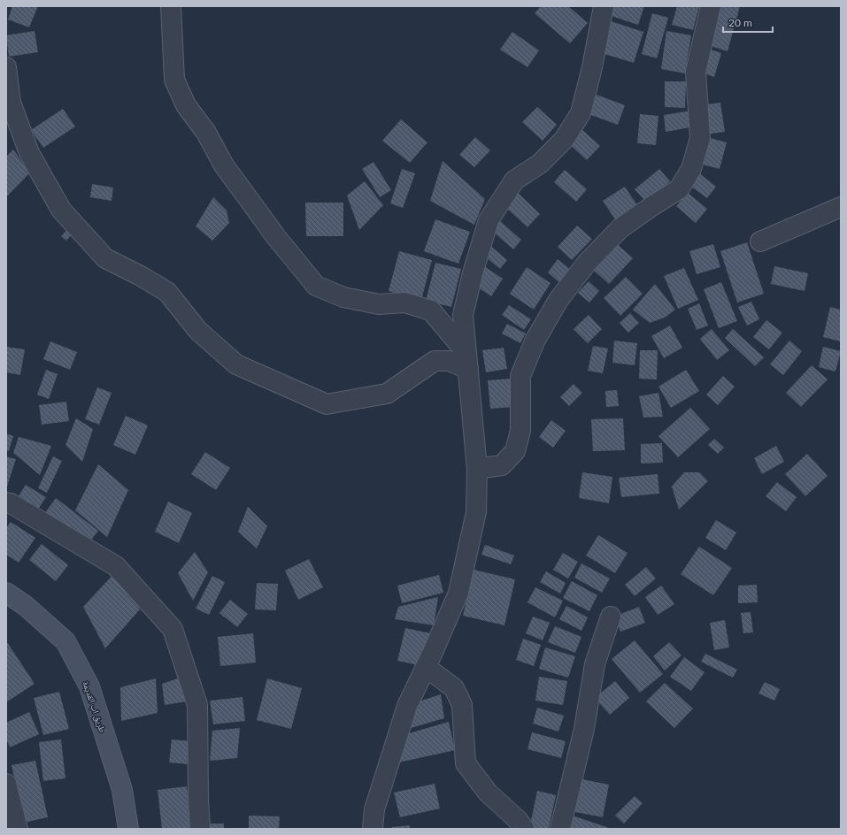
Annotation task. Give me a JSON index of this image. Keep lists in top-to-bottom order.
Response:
{
  "streets": {
    "street": ["طريق اب القديمة"]
  },
  "scale_bar": "20 m"
}
